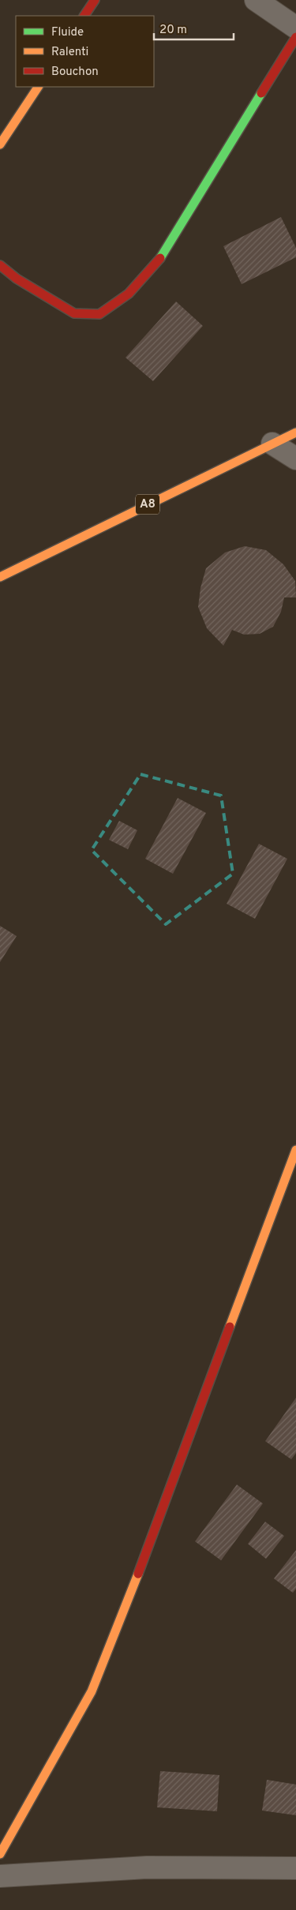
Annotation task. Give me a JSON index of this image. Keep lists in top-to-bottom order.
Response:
{
  "streets": {
    "street": ["A8"]
  },
  "legend": ["Fluide", "Ralenti", "Bouchon"],
  "scale_bar": "20 m"
}
